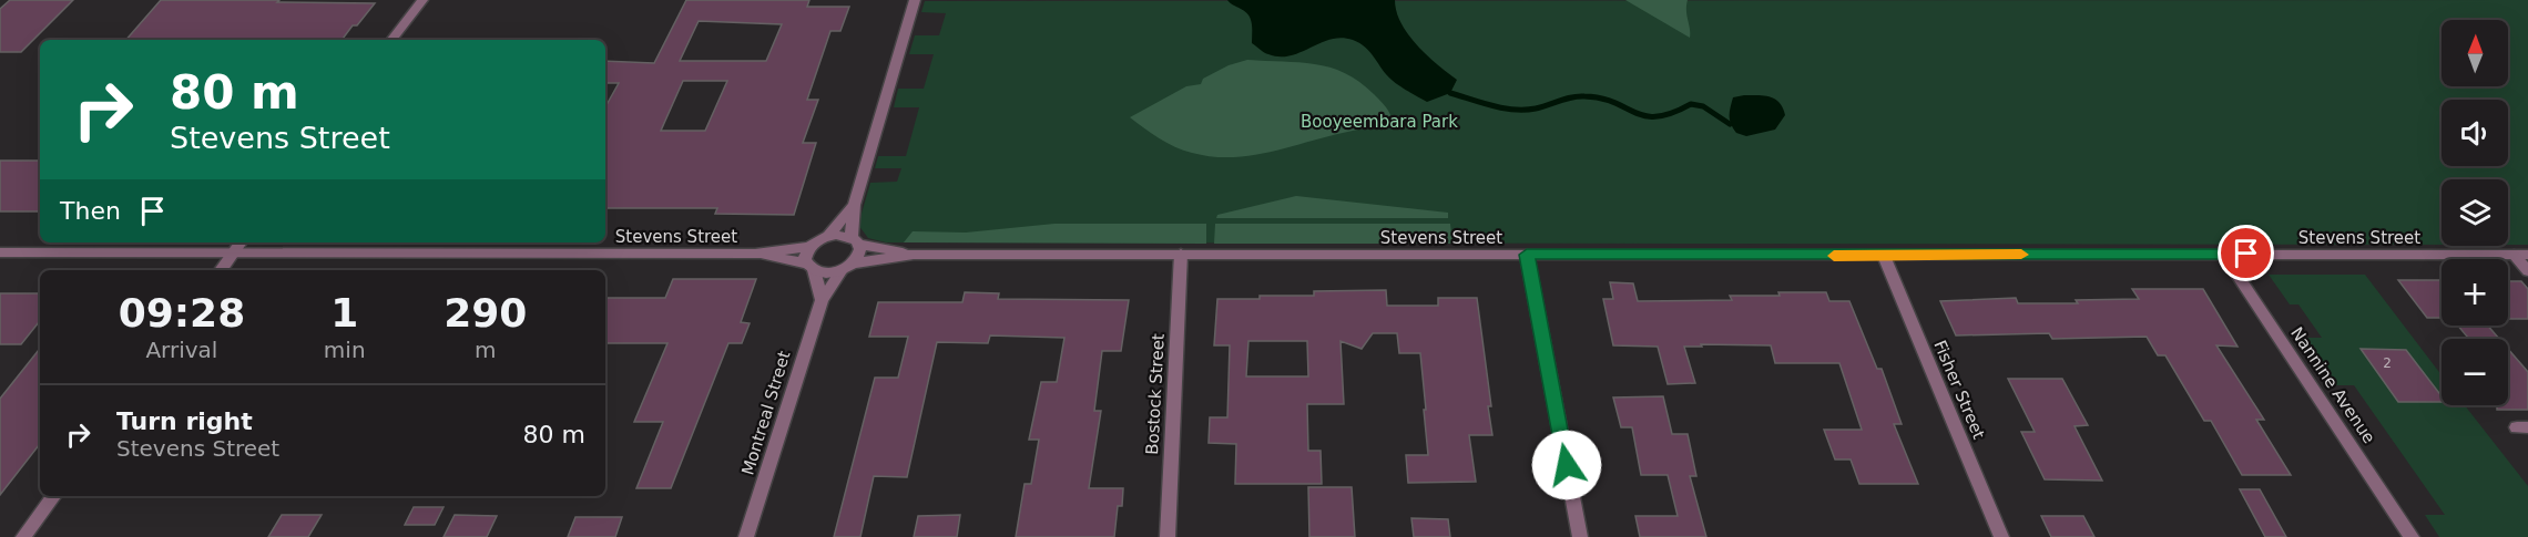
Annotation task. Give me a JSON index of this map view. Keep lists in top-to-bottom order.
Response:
{
  "streets": {
    "street": [
      "Stevens Street",
      "Nannine Avenue",
      "Fisher Street",
      "Bostock Street",
      "Montreal Street"
    ]
  },
  "crossings": [
    ["Stevens Street", "Nannine Avenue"],
    ["Stevens Street", "Fisher Street"],
    ["Stevens Street", "Bostock Street"],
    ["Stevens Street", "Montreal Street"]
  ],
  "parks": ["Booyeembara Park"],
  "house_numbers": ["2"],
  "north": "top",
  "page": {
    "map_buttons": ["+", "−"],
    "turn": ["80 m", "Stevens Street"],
    "then": "Then",
    "eta": [
      "09:28",
      "Arrival",
      "1",
      "min",
      "290",
      "m"
    ],
    "list": [
      {
        "name": "Turn right",
        "note": "Stevens Street",
        "value": "80 m"
      }
    ]
  }
}
